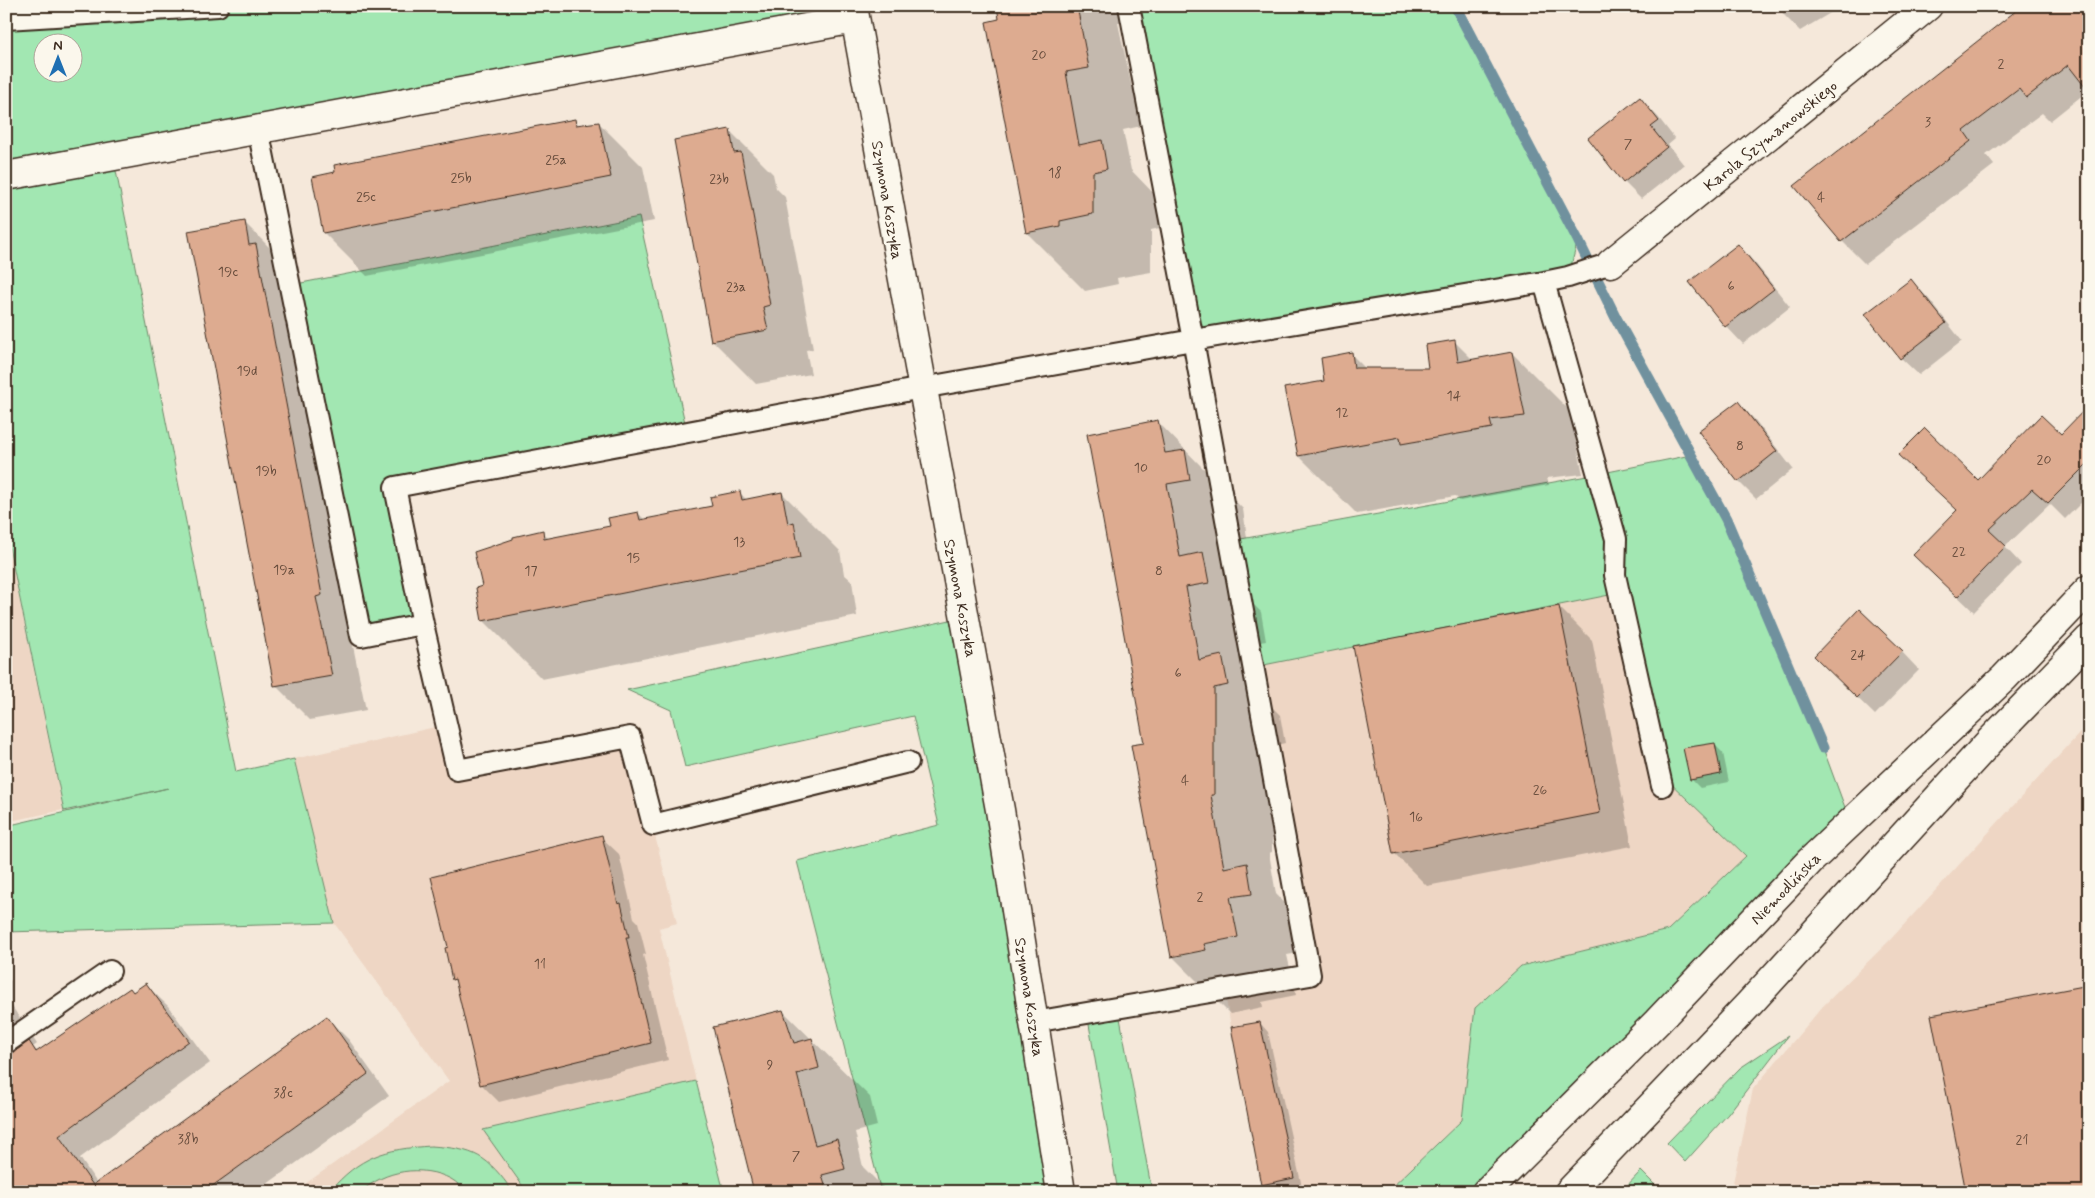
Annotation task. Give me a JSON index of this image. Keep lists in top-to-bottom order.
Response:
{
  "streets": {
    "street": ["Karola Szymanowskiego", "Szymona Koszyka", "Niemodlińska"]
  },
  "house_numbers": [
    "20",
    "2",
    "3",
    "7",
    "25a",
    "18",
    "25b",
    "23b",
    "25c",
    "4",
    "19c",
    "6",
    "23a",
    "19d",
    "14",
    "12",
    "8",
    "20",
    "10",
    "19b",
    "13",
    "22",
    "15",
    "19a",
    "17",
    "8",
    "24",
    "6",
    "4",
    "26",
    "16",
    "2",
    "11",
    "9",
    "38c",
    "38b",
    "21",
    "7"
  ],
  "north": "top"
}
